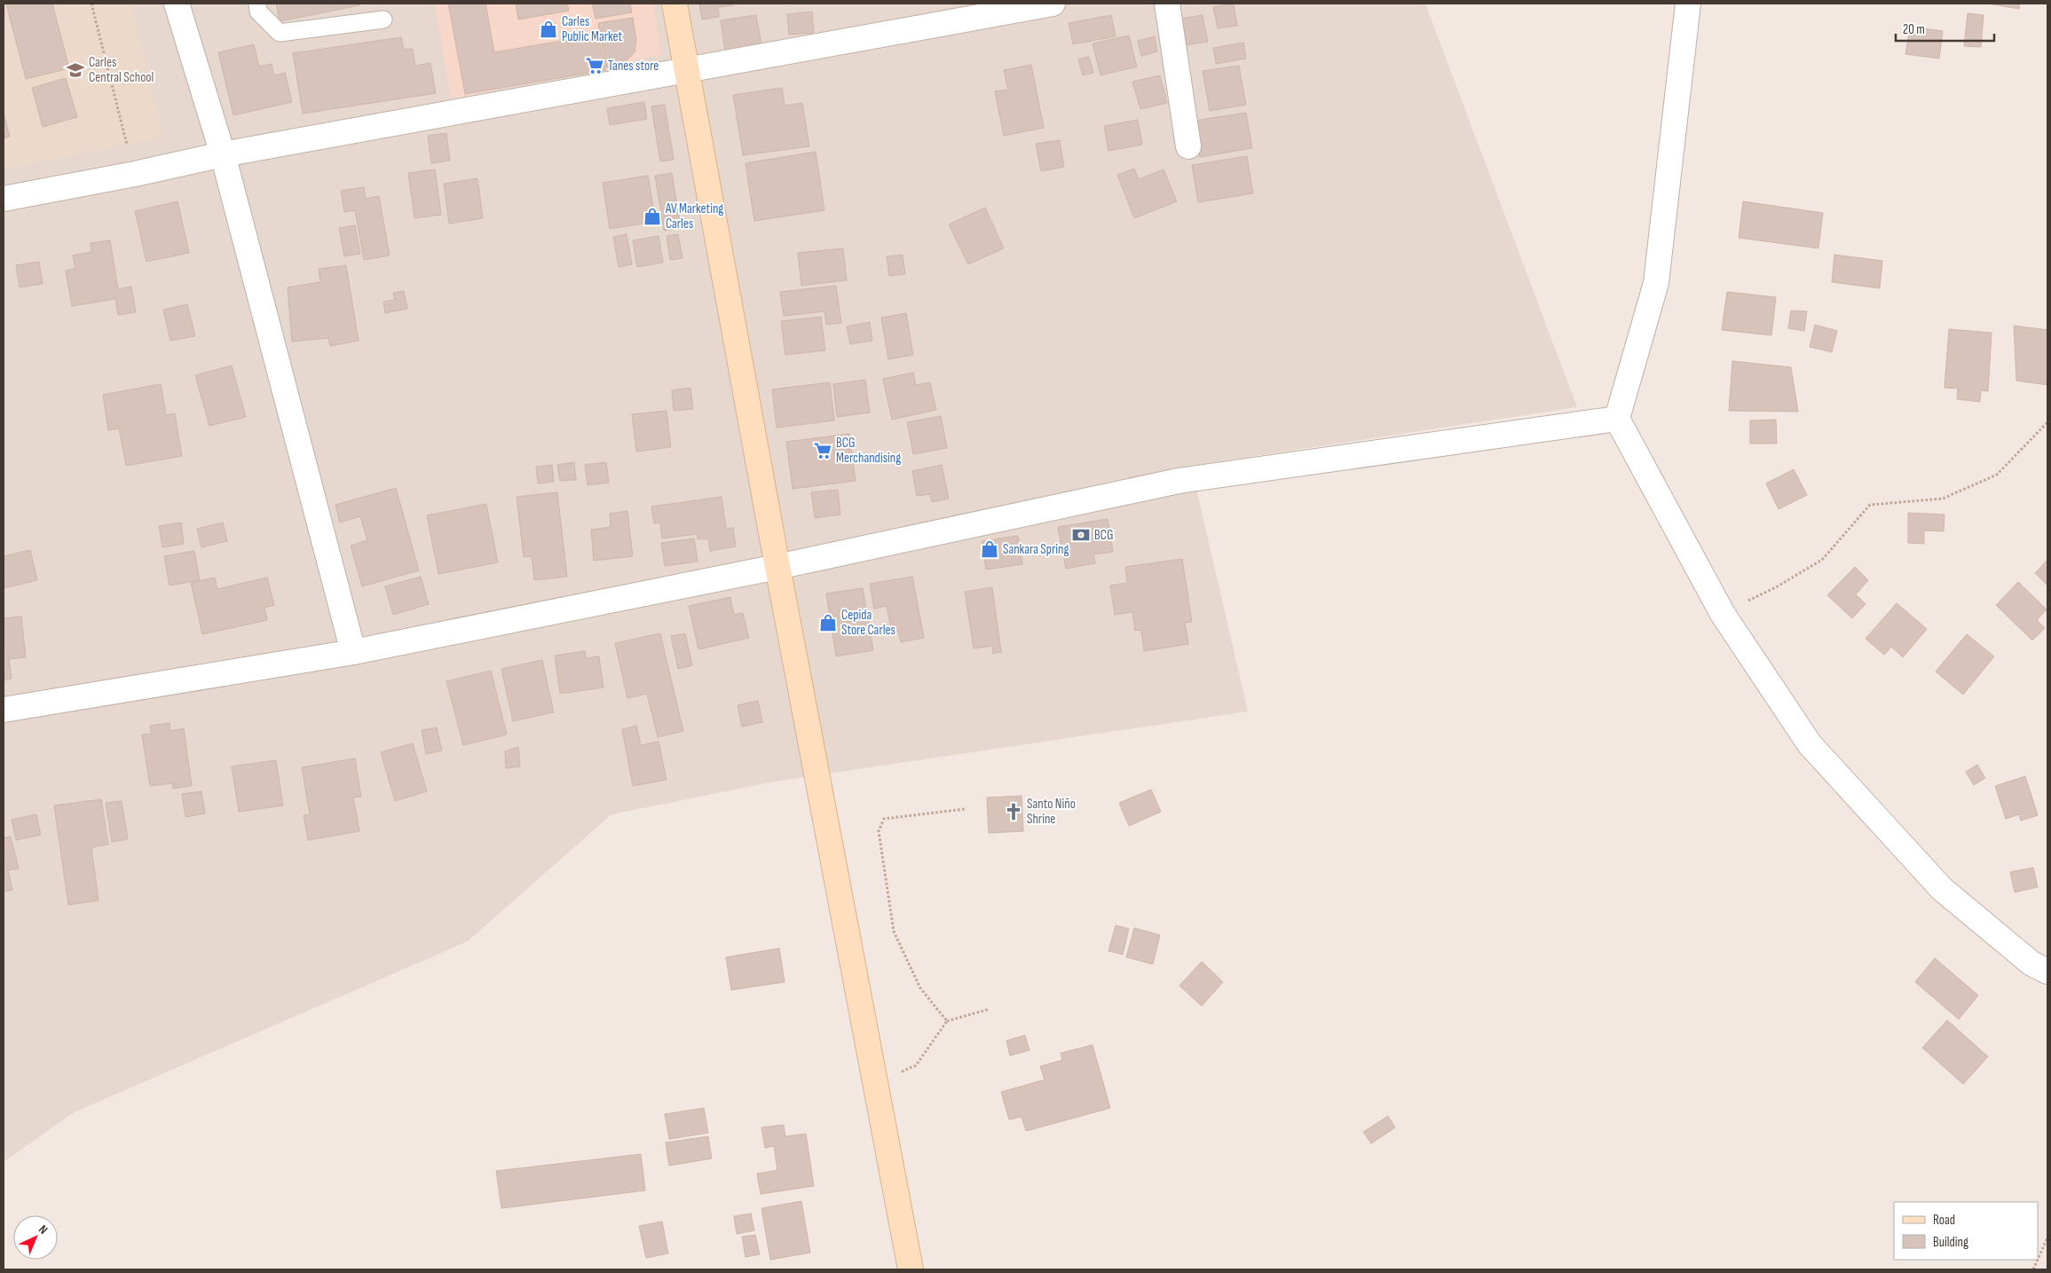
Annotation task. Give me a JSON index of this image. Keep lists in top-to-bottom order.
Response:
{
  "places": {
    "shop": [
      "Carles Public Market",
      "AV Marketing Carles",
      "Sankara Spring",
      "Cepida Store Carles"
    ],
    "supermarket": ["Tanes store", "BCG Merchandising"],
    "school or university": ["Carles Central School"],
    "bank": ["BCG"],
    "church": ["Santo Niño Shrine"]
  },
  "legend": ["Road", "Building"],
  "scale_bar": "20 m",
  "north": "top right"
}
